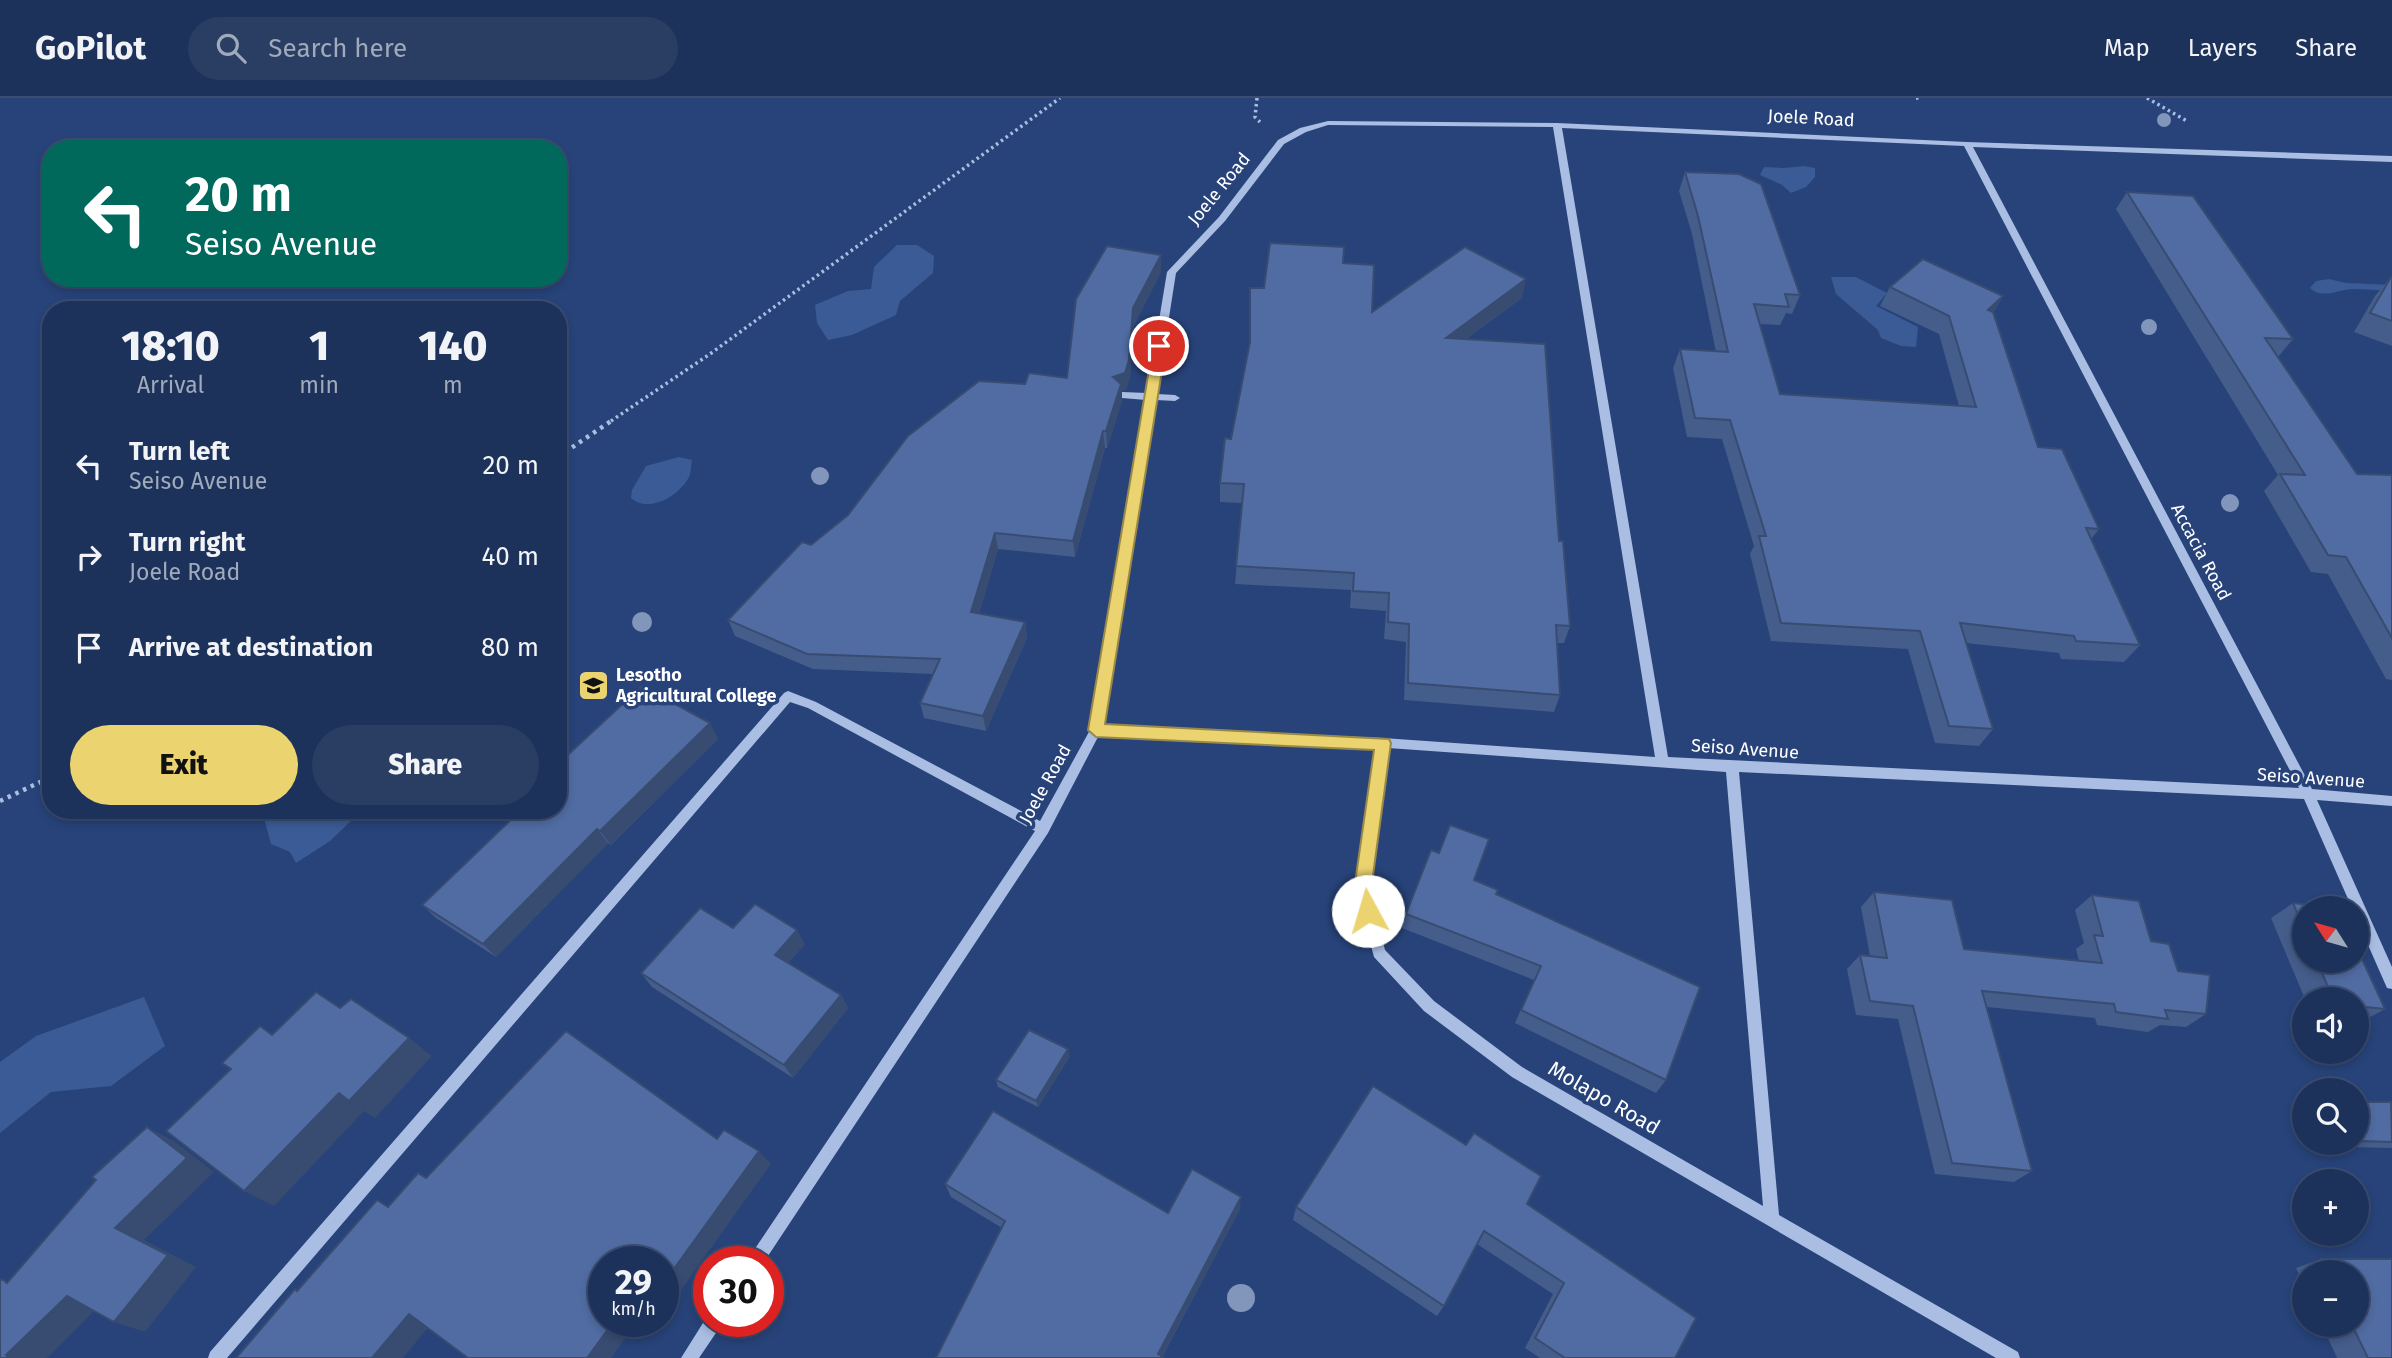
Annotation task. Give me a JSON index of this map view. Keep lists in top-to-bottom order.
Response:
{
  "streets": {
    "street": [
      "Joele Road",
      "Accacia Road",
      "Seiso Avenue",
      "Molapo Road"
    ]
  },
  "crossings": [
    ["Joele Road", "Accacia Road"],
    ["Joele Road", "Seiso Avenue"],
    ["Accacia Road", "Seiso Avenue"],
    ["Seiso Avenue", "Molapo Road"]
  ],
  "places": {
    "school or university": ["Lesotho Agricultural College"]
  },
  "north": "top left",
  "page": {
    "header": "GoPilot",
    "search": "Search here",
    "nav": ["Map", "Layers", "Share"],
    "turn": ["20 m", "Seiso Avenue"],
    "eta": [
      "18:10",
      "Arrival",
      "1",
      "min",
      "140",
      "m"
    ],
    "list": [
      {
        "name": "Turn left",
        "note": "Seiso Avenue",
        "value": "20 m"
      },
      {
        "name": "Turn right",
        "note": "Joele Road",
        "value": "40 m"
      },
      {
        "name": "Arrive at destination",
        "value": "80 m"
      }
    ],
    "buttons": ["Exit", "Share"],
    "map_buttons": ["+", "−"],
    "speed": "29 km/h",
    "limit": "30"
  }
}
